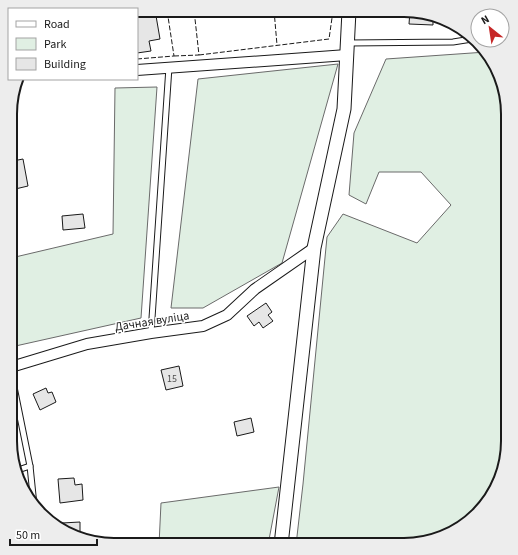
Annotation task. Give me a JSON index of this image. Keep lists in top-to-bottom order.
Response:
{
  "streets": {
    "street": ["Дачная вуліца"]
  },
  "house_numbers": ["15"],
  "legend": ["Road", "Park", "Building"],
  "scale_bar": "50 m",
  "north": "top left"
}
